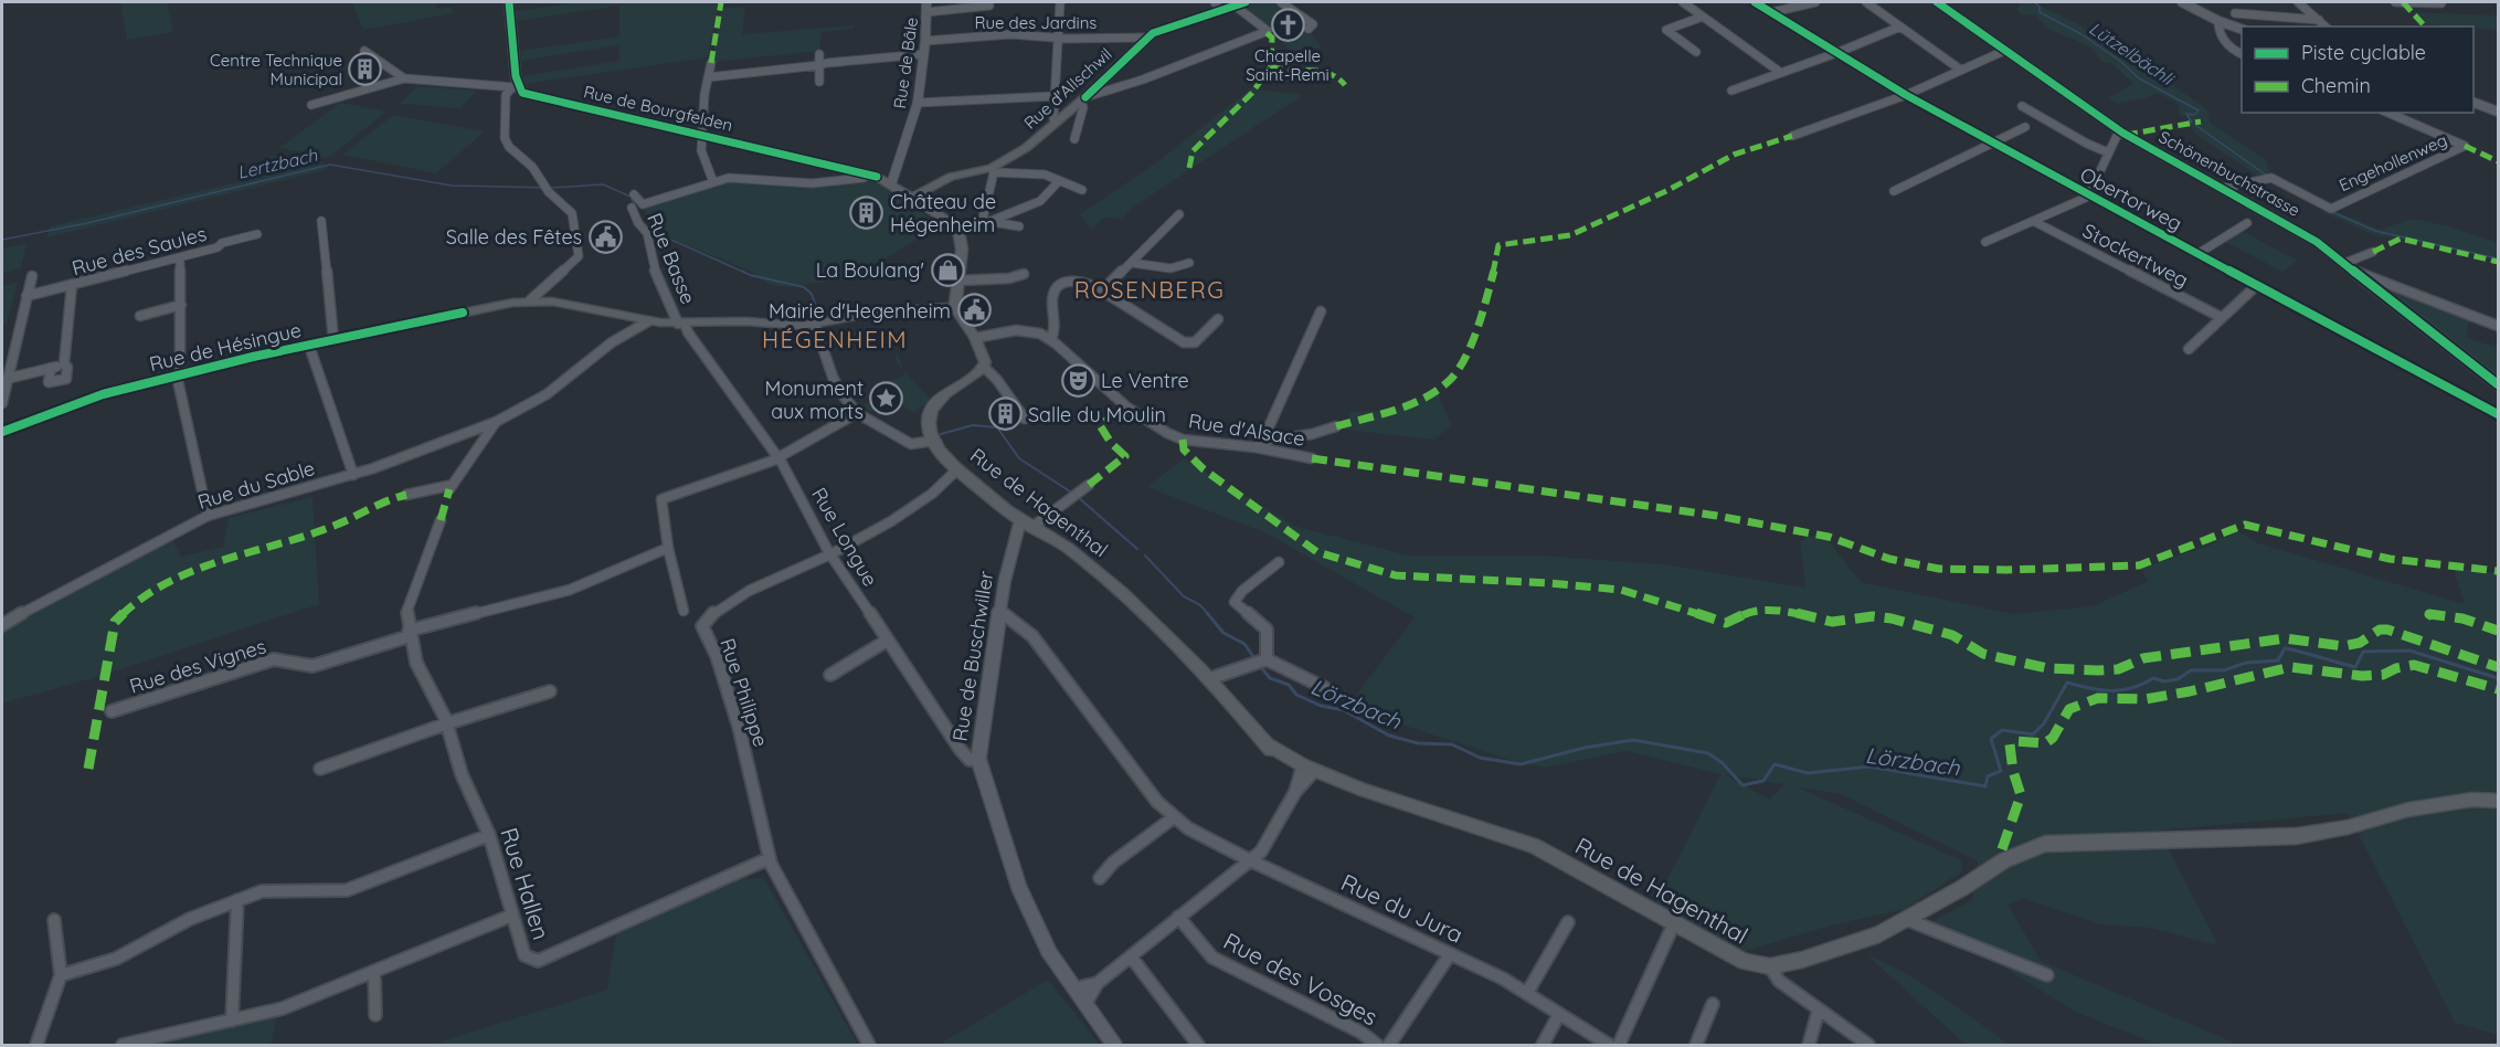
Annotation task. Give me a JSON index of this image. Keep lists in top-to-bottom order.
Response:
{
  "streets": {
    "main road": [
      "Rue d'Allschwil",
      "Rue de Bourgfelden",
      "Rue de Hésingue",
      "Rue de Hagenthal"
    ],
    "street": [
      "Rue des Jardins",
      "Rue de Bâle",
      "Engehollenweg",
      "Schönenbuchstrasse",
      "Obertorweg",
      "Rue des Saules",
      "Stockertweg",
      "Rue Basse",
      "Rue d'Alsace",
      "Rue du Sable",
      "Rue Longue",
      "Rue de Buschwiller",
      "Rue des Vignes",
      "Rue Philippe",
      "Rue Hallen",
      "Rue du Jura",
      "Rue des Vosges"
    ]
  },
  "crossings": [
    ["Rue des Jardins", "Rue de Bâle"],
    ["Rue des Jardins", "Rue d'Allschwil"],
    ["Rue de Bâle", "Rue de Bourgfelden"],
    ["Rue d'Allschwil", "Rue de Bourgfelden"],
    ["Engehollenweg", "Schönenbuchstrasse"],
    ["Rue Basse", "Rue de Hésingue"],
    ["Rue Basse", "Rue Longue"],
    ["Rue de Hésingue", "Rue du Sable"],
    ["Rue de Hésingue", "Rue Longue"],
    ["Rue de Hagenthal", "Rue de Buschwiller"],
    ["Rue de Hagenthal", "Rue Philippe"],
    ["Rue Longue", "Rue de Buschwiller"],
    ["Rue Longue", "Rue Philippe"],
    ["Rue de Buschwiller", "Rue du Jura"],
    ["Rue des Vignes", "Rue Hallen"],
    ["Rue Philippe", "Rue Hallen"]
  ],
  "districts": ["ROSENBERG", "HÉGENHEIM"],
  "water": ["Lützelbächli", "Lertzbach", "Lörzbach"],
  "places": {
    "church": ["Chapelle Saint-Remi"],
    "building": ["Centre Technique Municipal", "Château de Hégenheim", "Salle du Moulin"],
    "public building": ["Salle des Fêtes", "Mairie d'Hegenheim"],
    "shop": ["La Boulang'"],
    "theatre": ["Le Ventre"],
    "place": ["Monument aux morts"]
  },
  "legend": ["Piste cyclable", "Chemin"]
}
